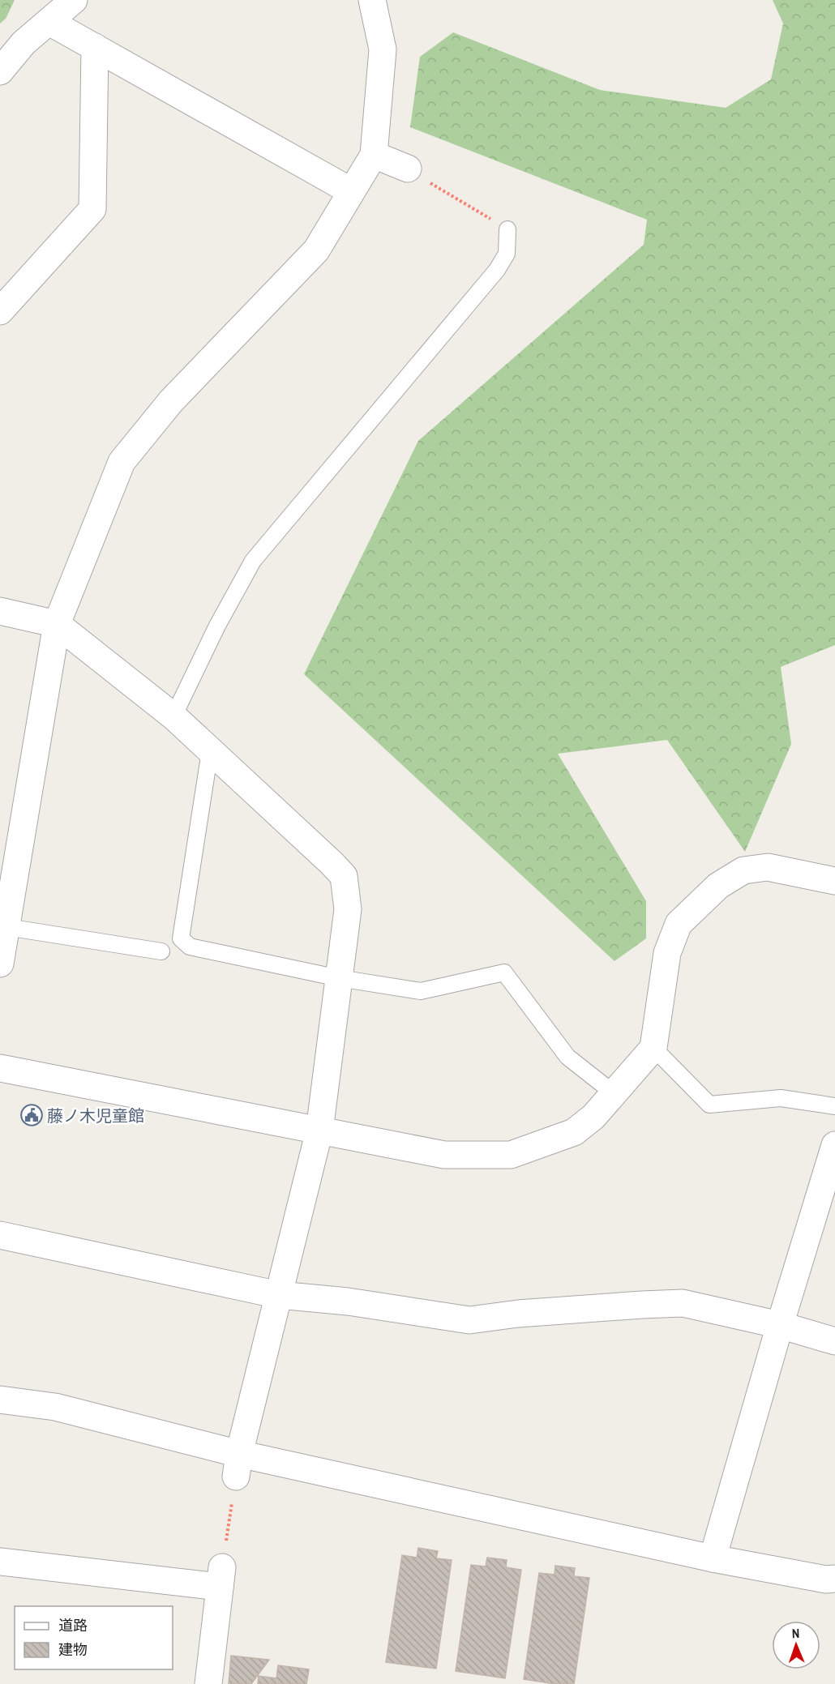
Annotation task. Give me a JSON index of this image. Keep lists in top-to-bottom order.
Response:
{
  "places": {
    "public building": ["藤ノ木児童館"]
  },
  "legend": ["道路", "建物"],
  "north": "top"
}
